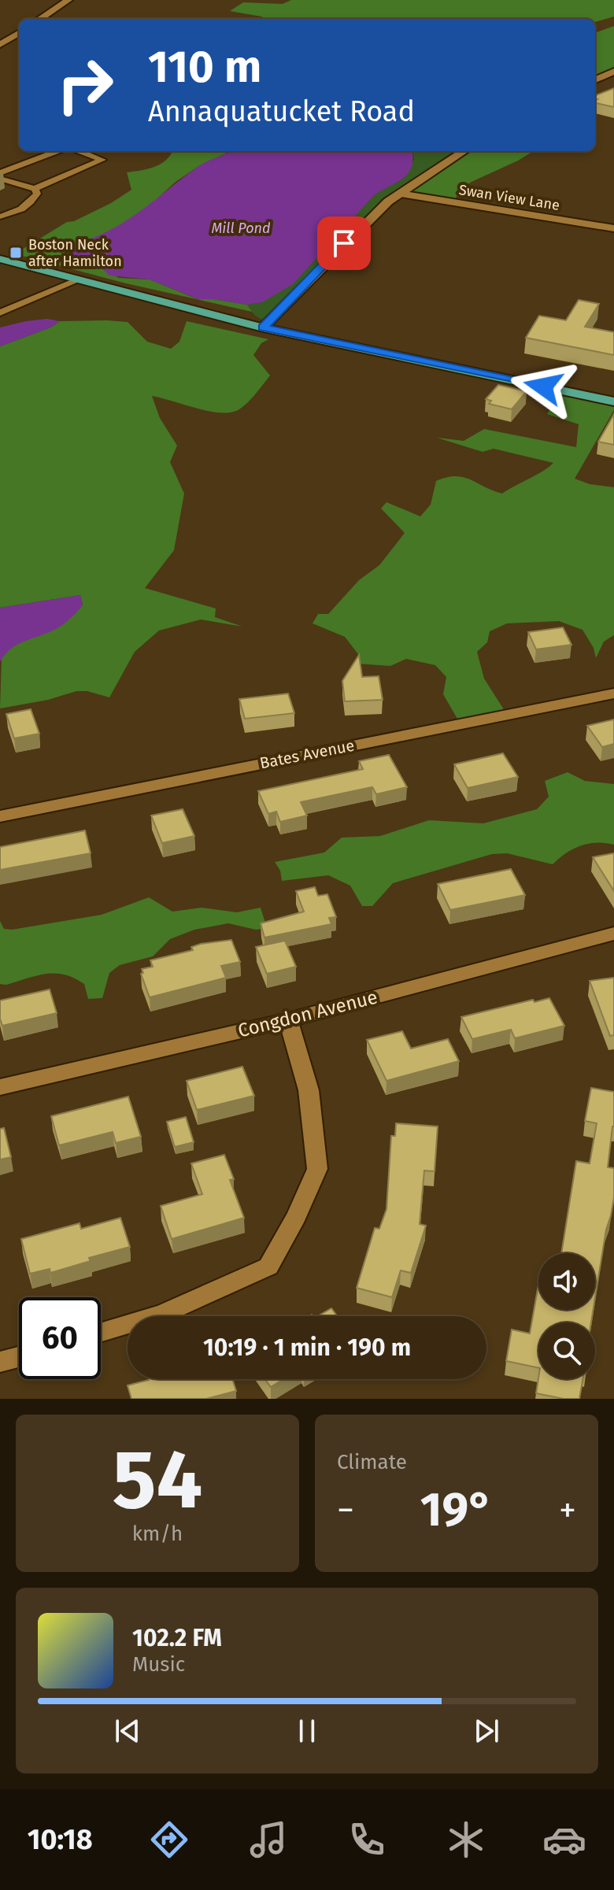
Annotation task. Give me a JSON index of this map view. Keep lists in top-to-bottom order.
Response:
{
  "streets": {
    "street": ["Swan View Lane", "Bates Avenue", "Congdon Avenue"]
  },
  "water": ["Mill Pond"],
  "places": {
    "transit": ["Boston Neck after Hamilton"]
  },
  "page": {
    "turn": ["110 m", "Annaquatucket Road"],
    "limit": "60",
    "trip": "10:19 · 1 min · 190 m",
    "tile": [
      ["54", "km/h"],
      "Climate"
    ],
    "heat": ["−", "19°", "+"],
    "song": ["102.2 FM", "Music"],
    "tabs": "10:18"
  }
}
